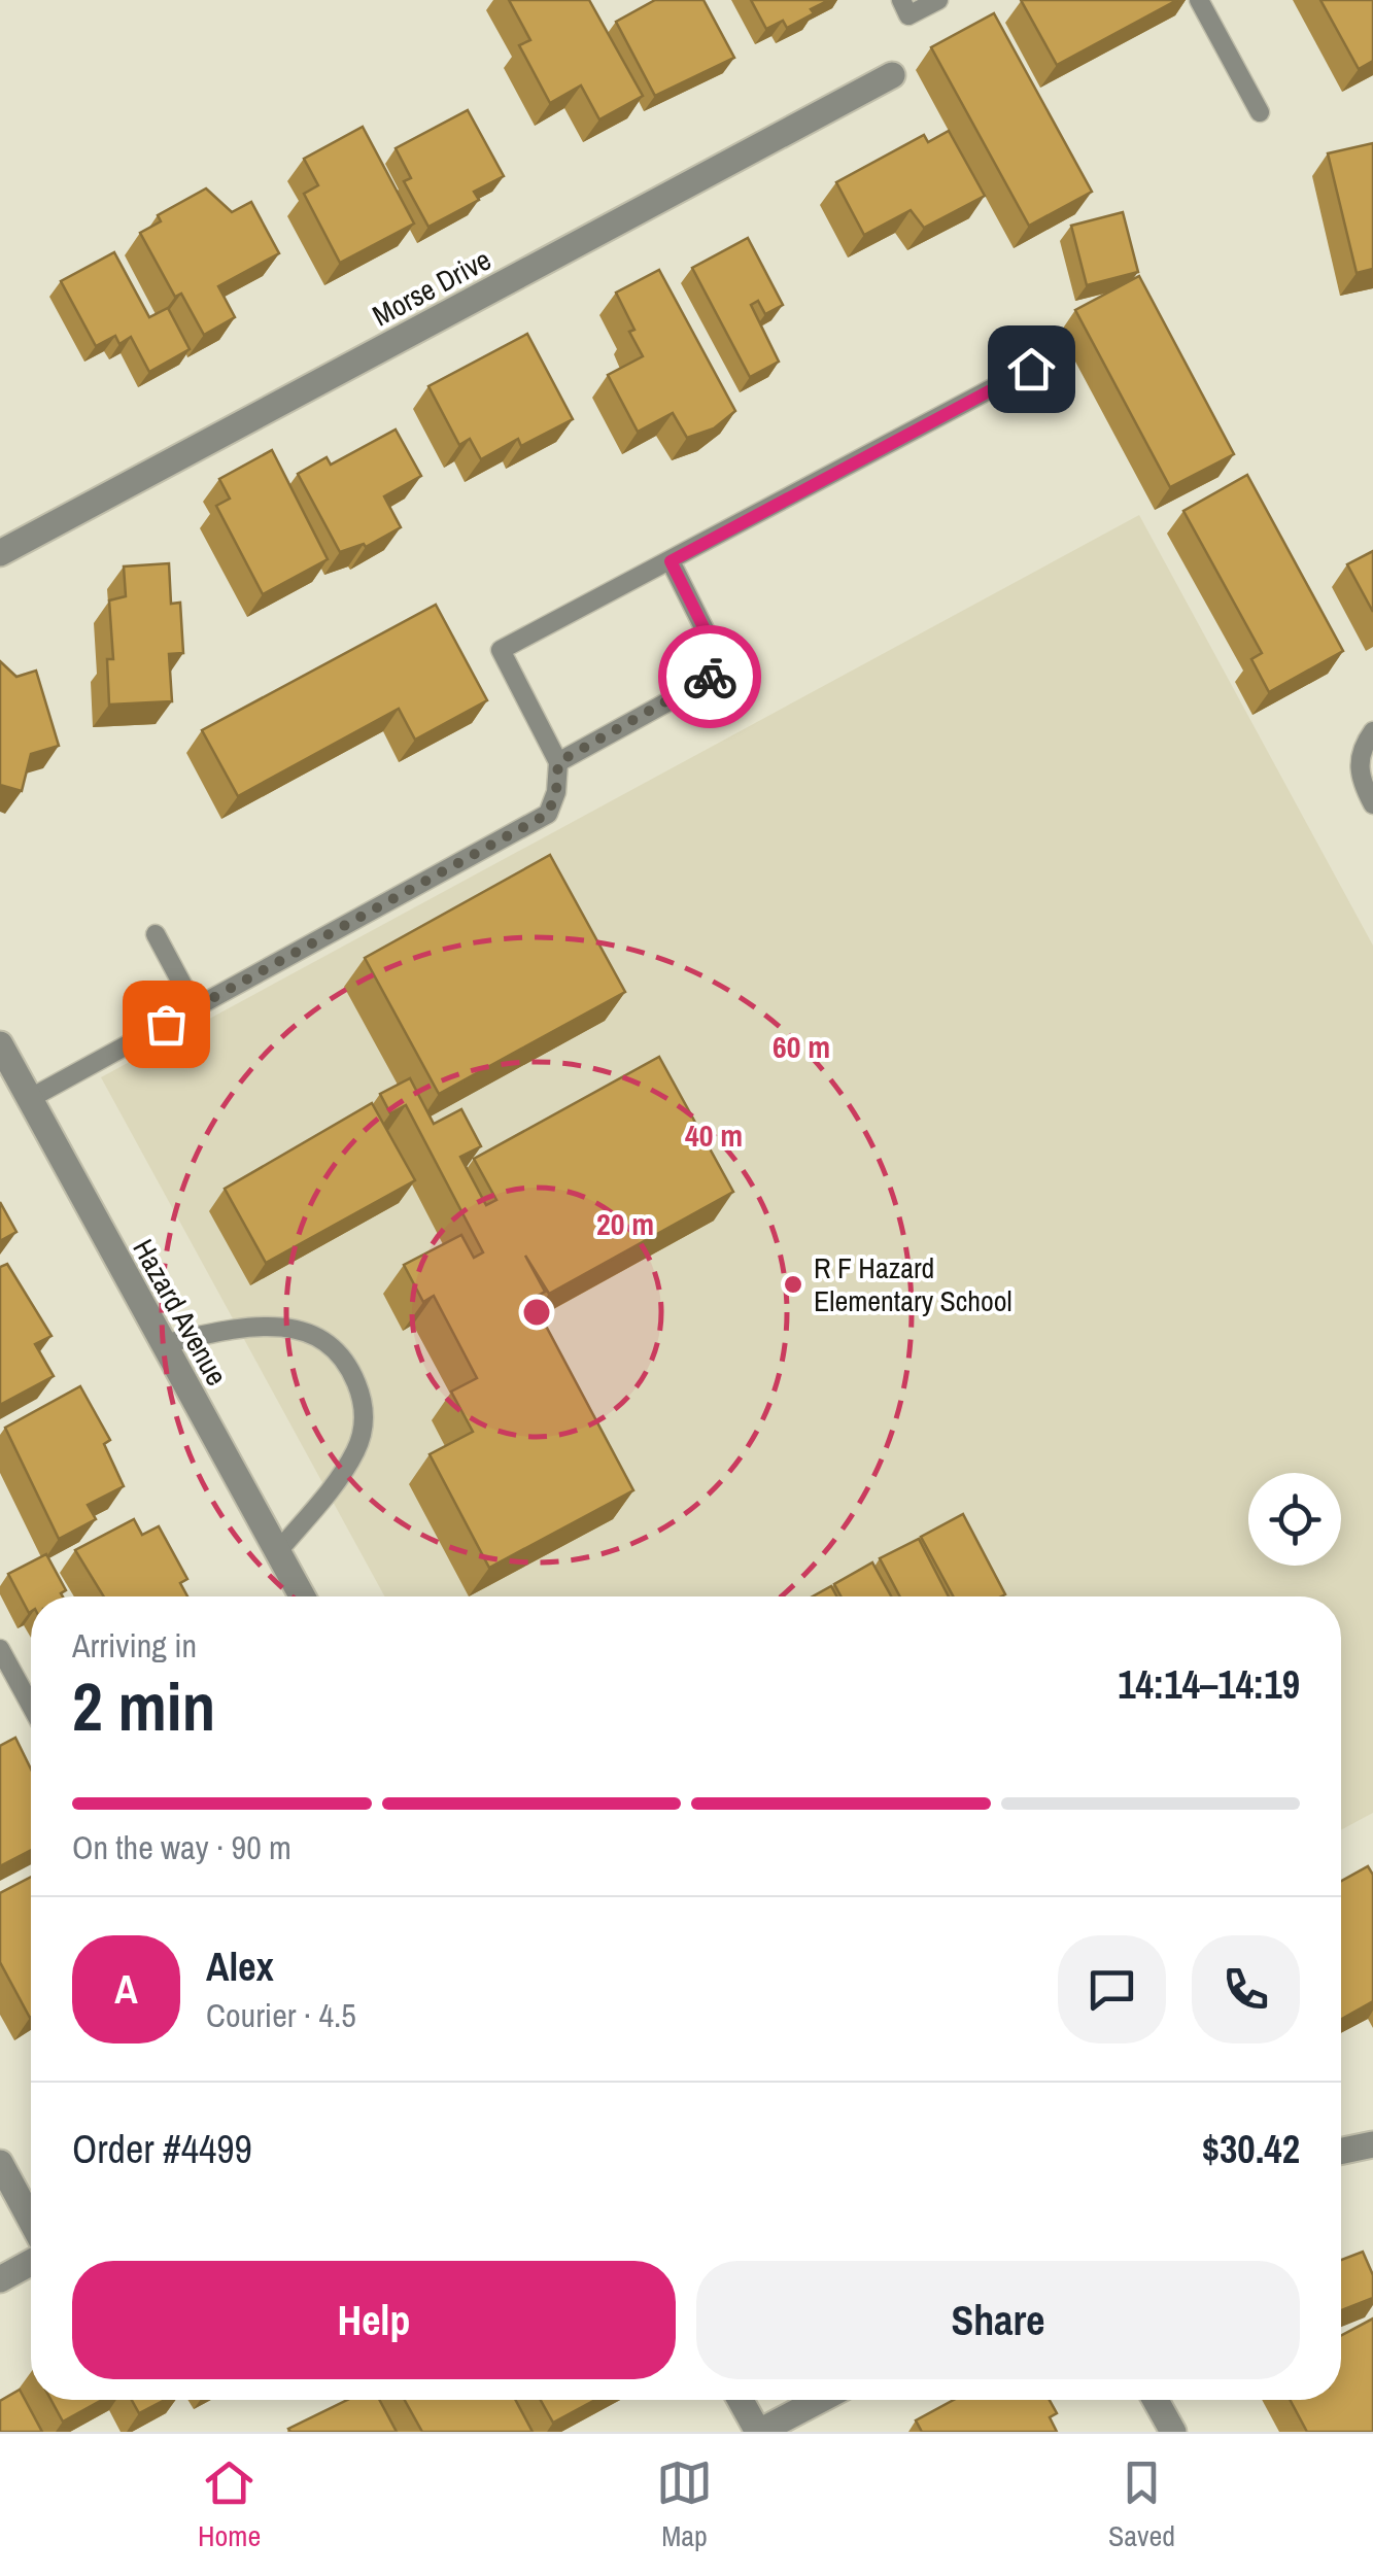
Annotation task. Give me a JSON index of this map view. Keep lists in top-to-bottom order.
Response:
{
  "streets": {
    "street": ["Morse Drive", "Hazard Avenue"]
  },
  "places": ["R F Hazard Elementary School"],
  "page": {
    "heading": ["2 min", "Arriving in", "14:14–14:19"],
    "panel": [
      "Alex",
      "Courier · 4.5",
      "Order #4499",
      "$30.42"
    ],
    "bar": "On the way · 90 m",
    "round": "A",
    "buttons": ["Help", "Share"],
    "tabs": ["Home", "Map", "Saved"]
  },
  "rings": ["60 m", "40 m", "20 m"]
}
